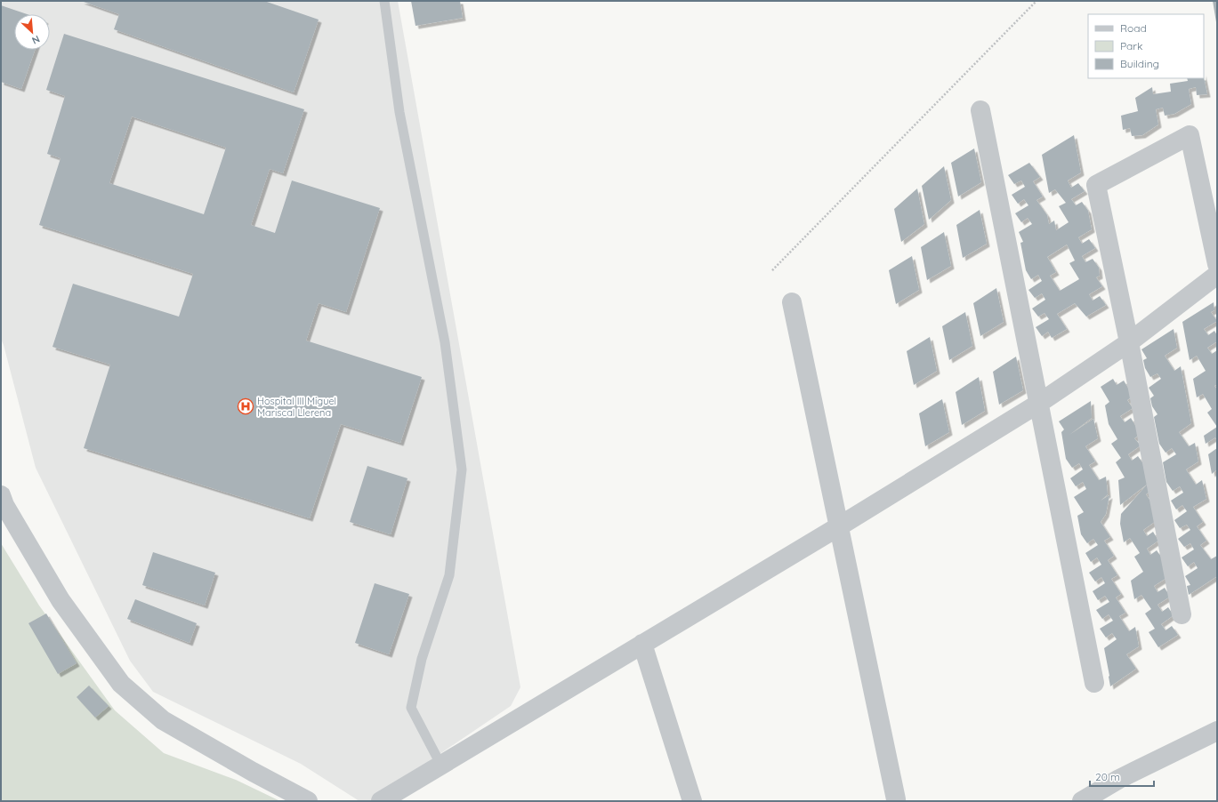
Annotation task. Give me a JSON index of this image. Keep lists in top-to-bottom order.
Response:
{
  "places": {
    "hospital": ["Hospital III Miguel Mariscal Llerena"]
  },
  "legend": ["Road", "Park", "Building"],
  "scale_bar": "20 m",
  "north": "bottom right"
}
